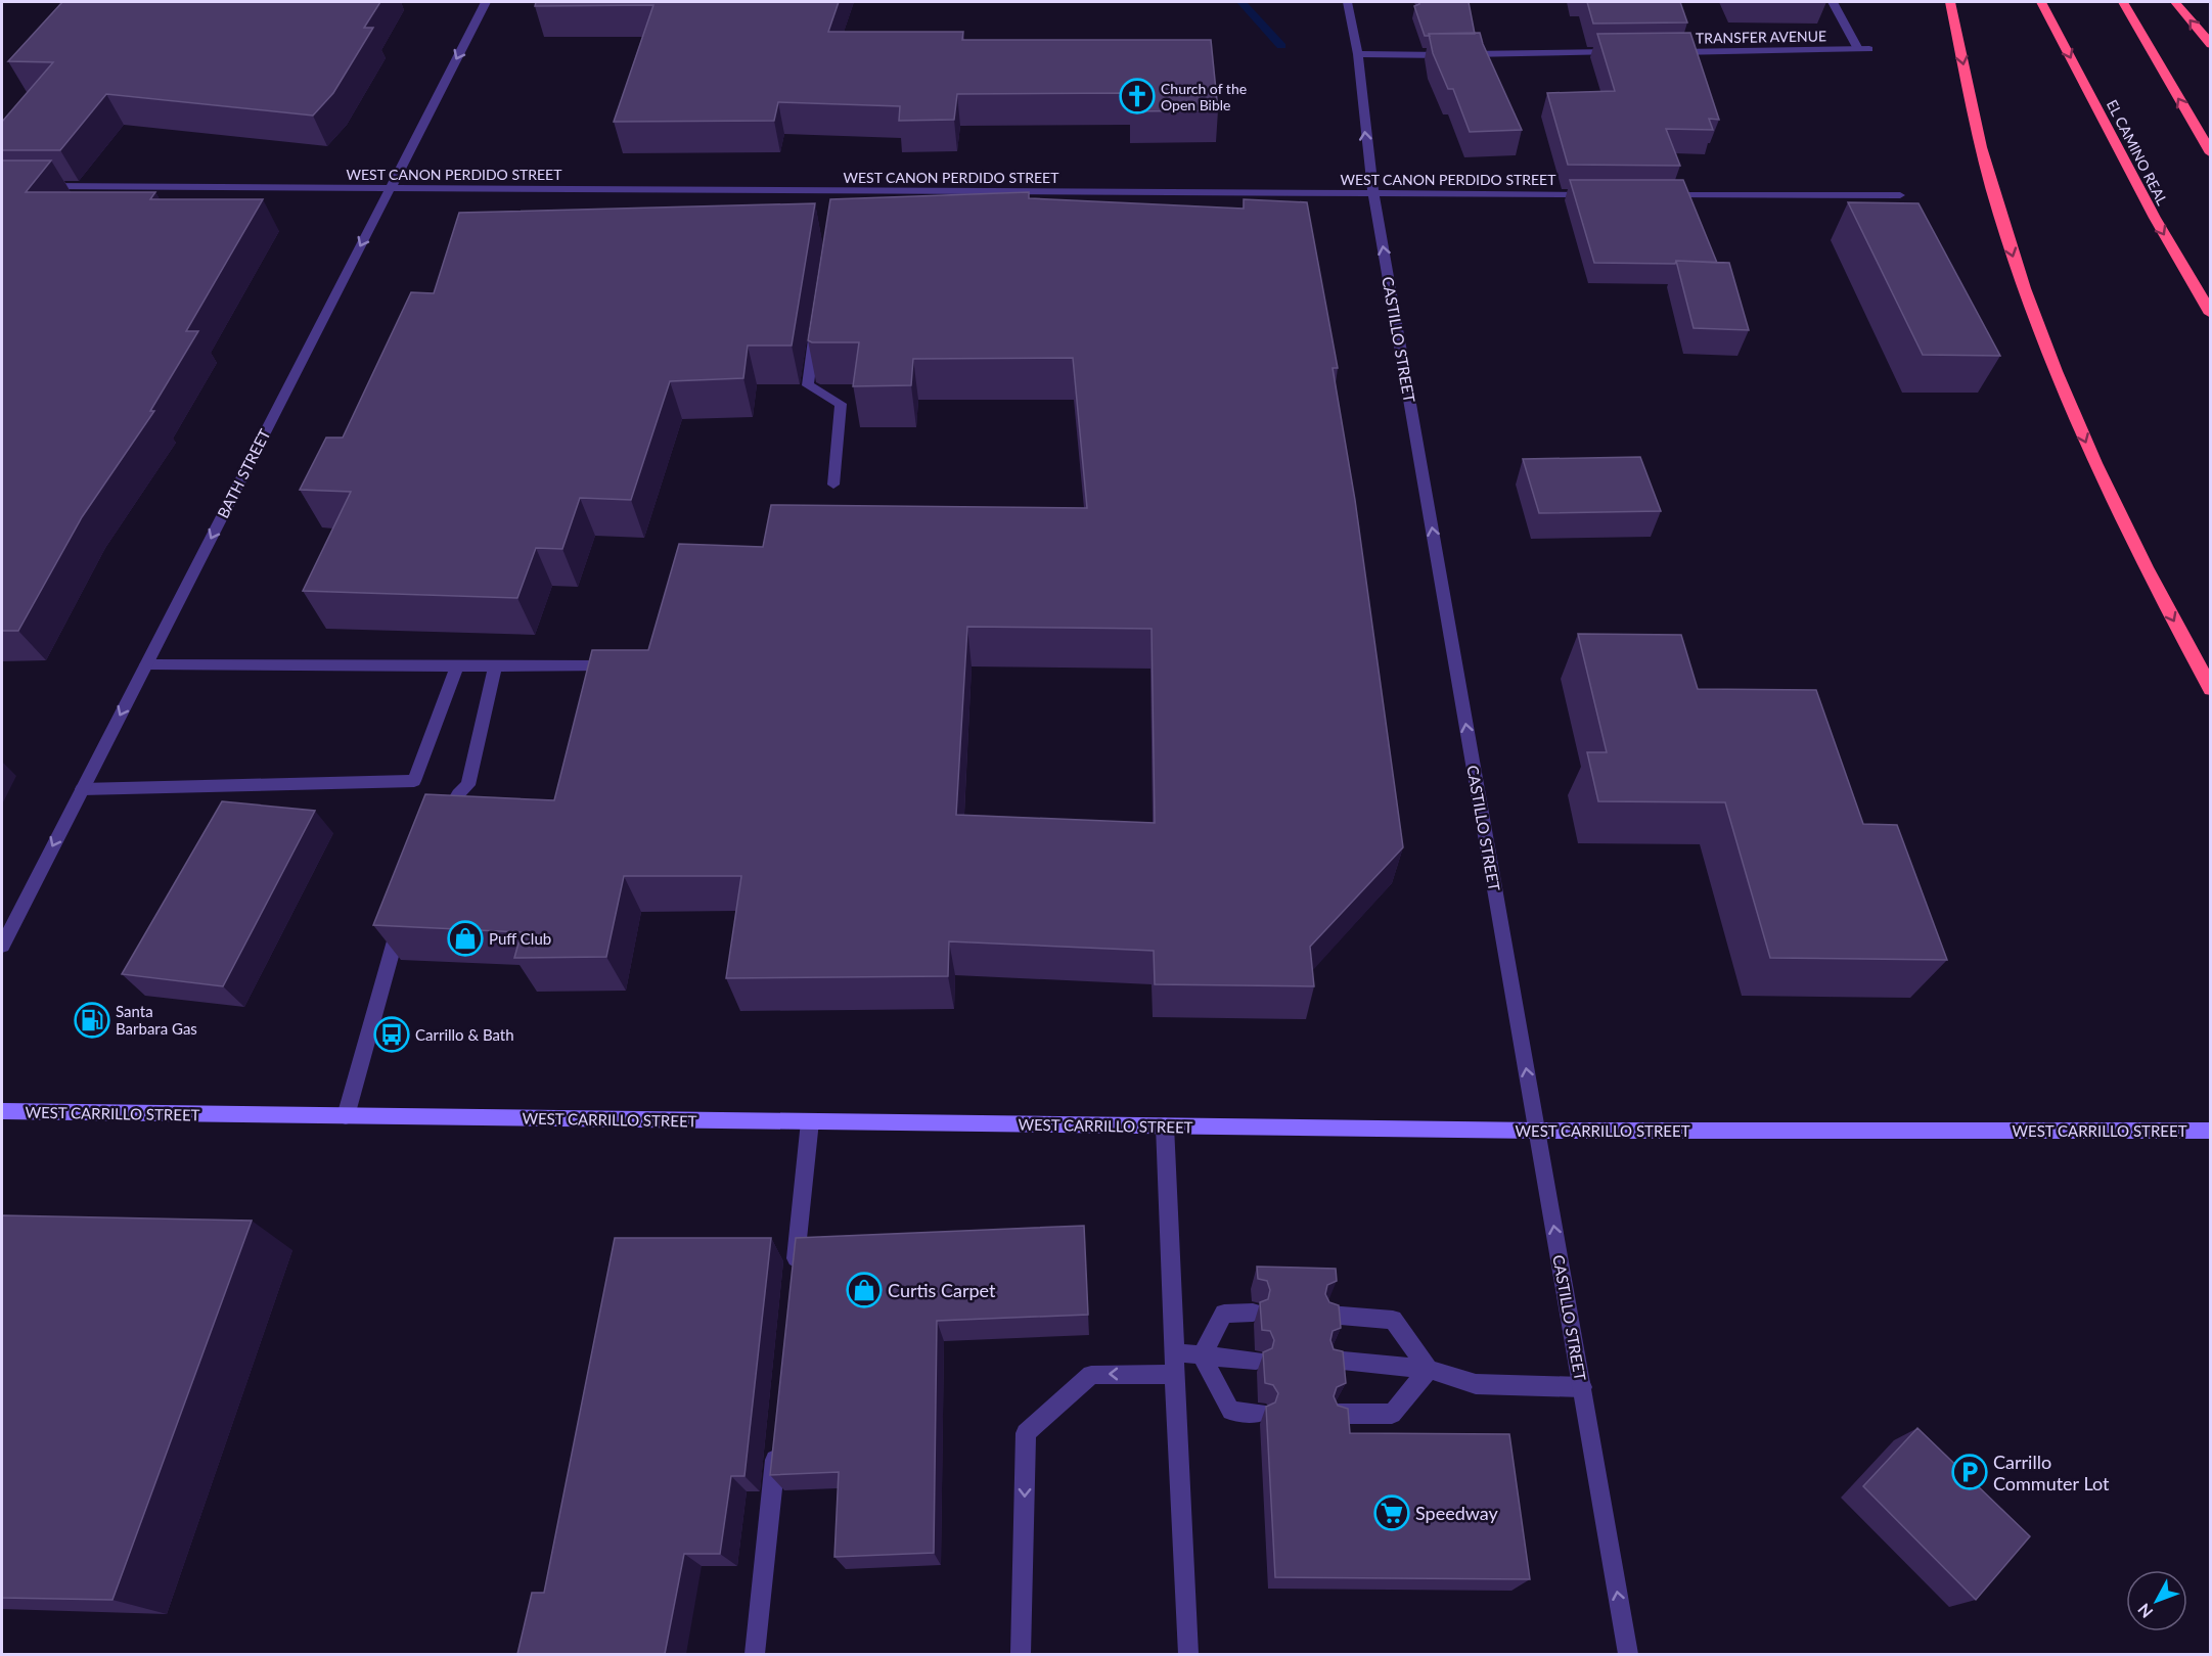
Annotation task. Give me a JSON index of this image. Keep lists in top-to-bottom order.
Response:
{
  "streets": {
    "highway": ["EL CAMINO REAL"],
    "main road": ["WEST CARRILLO STREET"],
    "street": [
      "TRANSFER AVENUE",
      "WEST CANON PERDIDO STREET",
      "CASTILLO STREET",
      "BATH STREET"
    ]
  },
  "crossings": [
    ["WEST CANON PERDIDO STREET", "CASTILLO STREET"],
    ["WEST CANON PERDIDO STREET", "BATH STREET"],
    ["CASTILLO STREET", "WEST CARRILLO STREET"]
  ],
  "one_way": ["CASTILLO STREET", "BATH STREET"],
  "places": {
    "church": ["Church of the Open Bible"],
    "shop": ["Puff Club", "Curtis Carpet"],
    "fuel station": ["Santa Barbara Gas"],
    "bus stop": ["Carrillo & Bath"],
    "parking": ["Carrillo Commuter Lot"],
    "supermarket": ["Speedway"]
  },
  "north": "bottom left"
}
